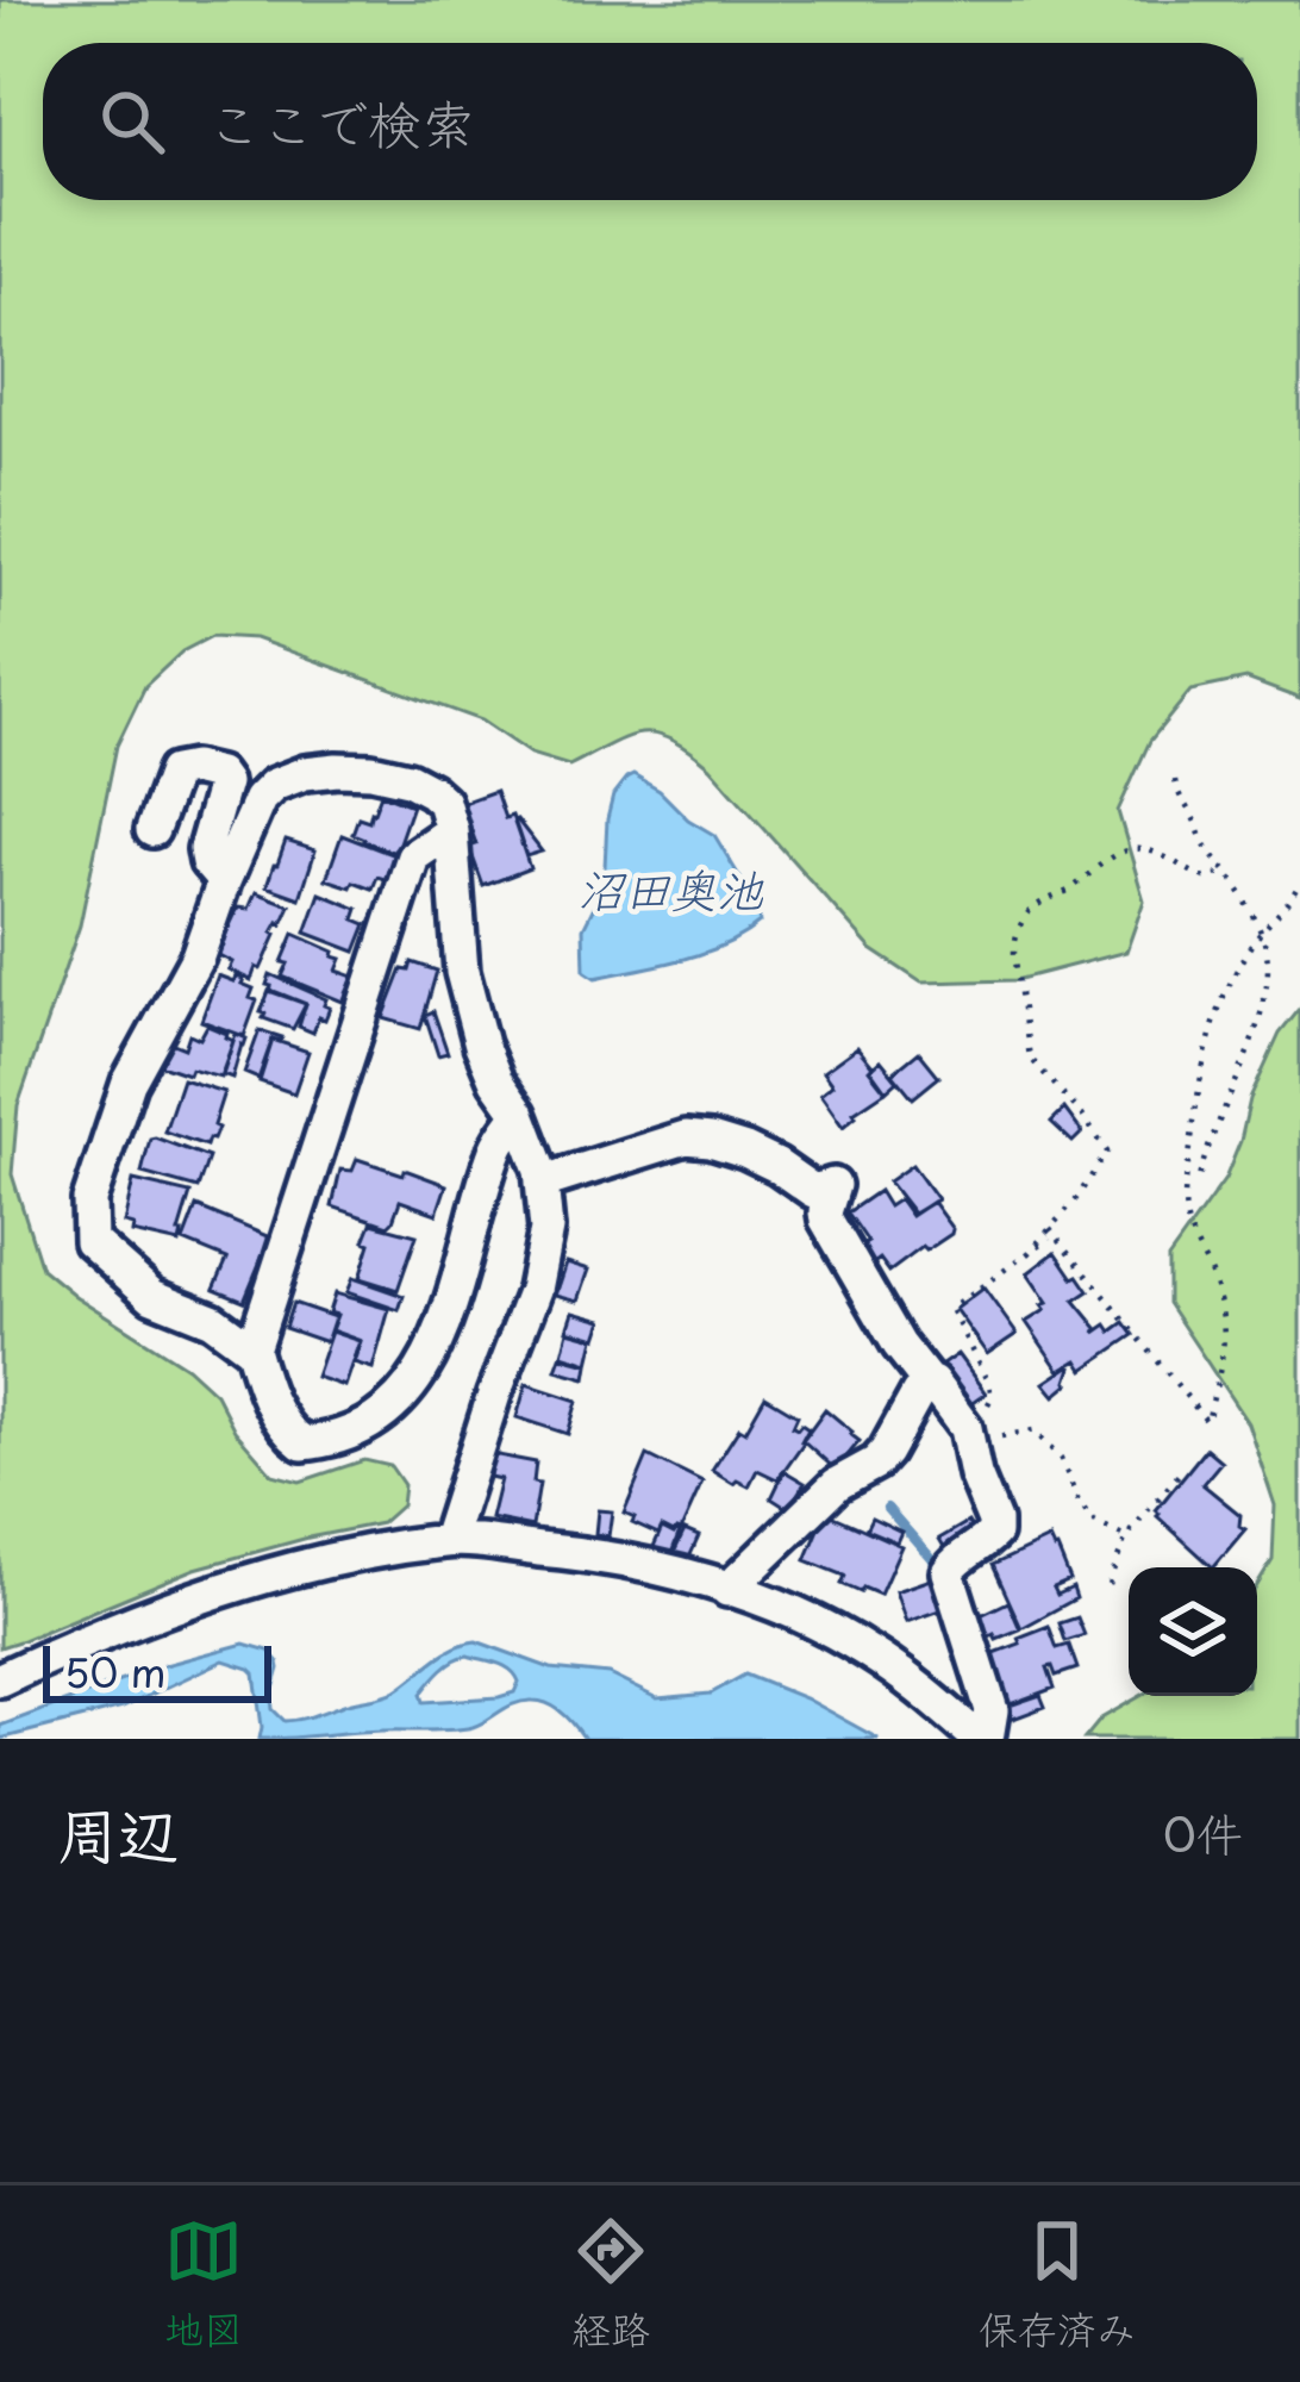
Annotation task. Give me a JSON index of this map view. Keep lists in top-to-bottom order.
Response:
{
  "water": ["沼田奥池"],
  "scale_bar": "50 m",
  "page": {
    "search": "ここで検索",
    "scale": "50 m",
    "heading": ["周辺", "0件"],
    "nav": ["地図", "経路", "保存済み"]
  }
}
